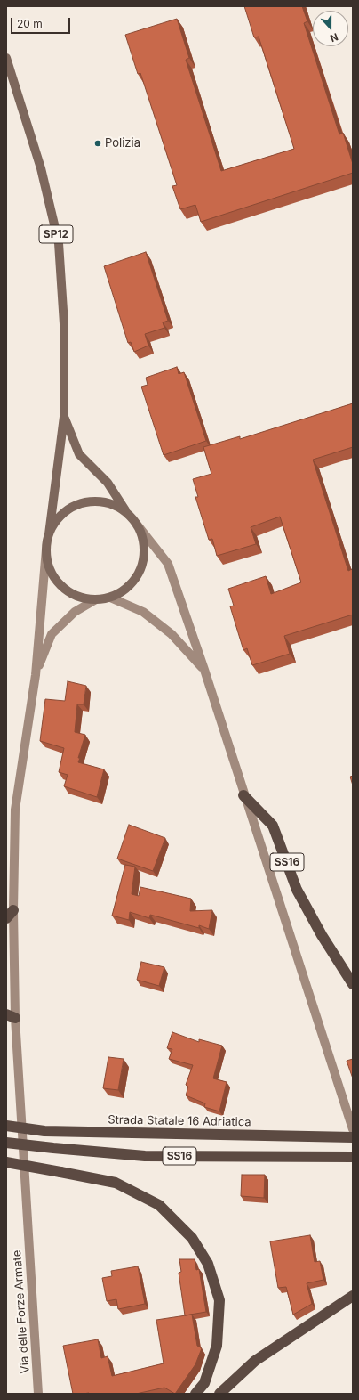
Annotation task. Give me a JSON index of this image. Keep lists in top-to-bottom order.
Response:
{
  "streets": {
    "highway": ["SS16", "Strada Statale 16 Adriatica"],
    "main road": ["SP12", "Via delle Forze Armate"]
  },
  "crossings": [
    ["SP12", "Via delle Forze Armate"]
  ],
  "places": ["Polizia"],
  "scale_bar": "20 m",
  "north": "bottom"
}
